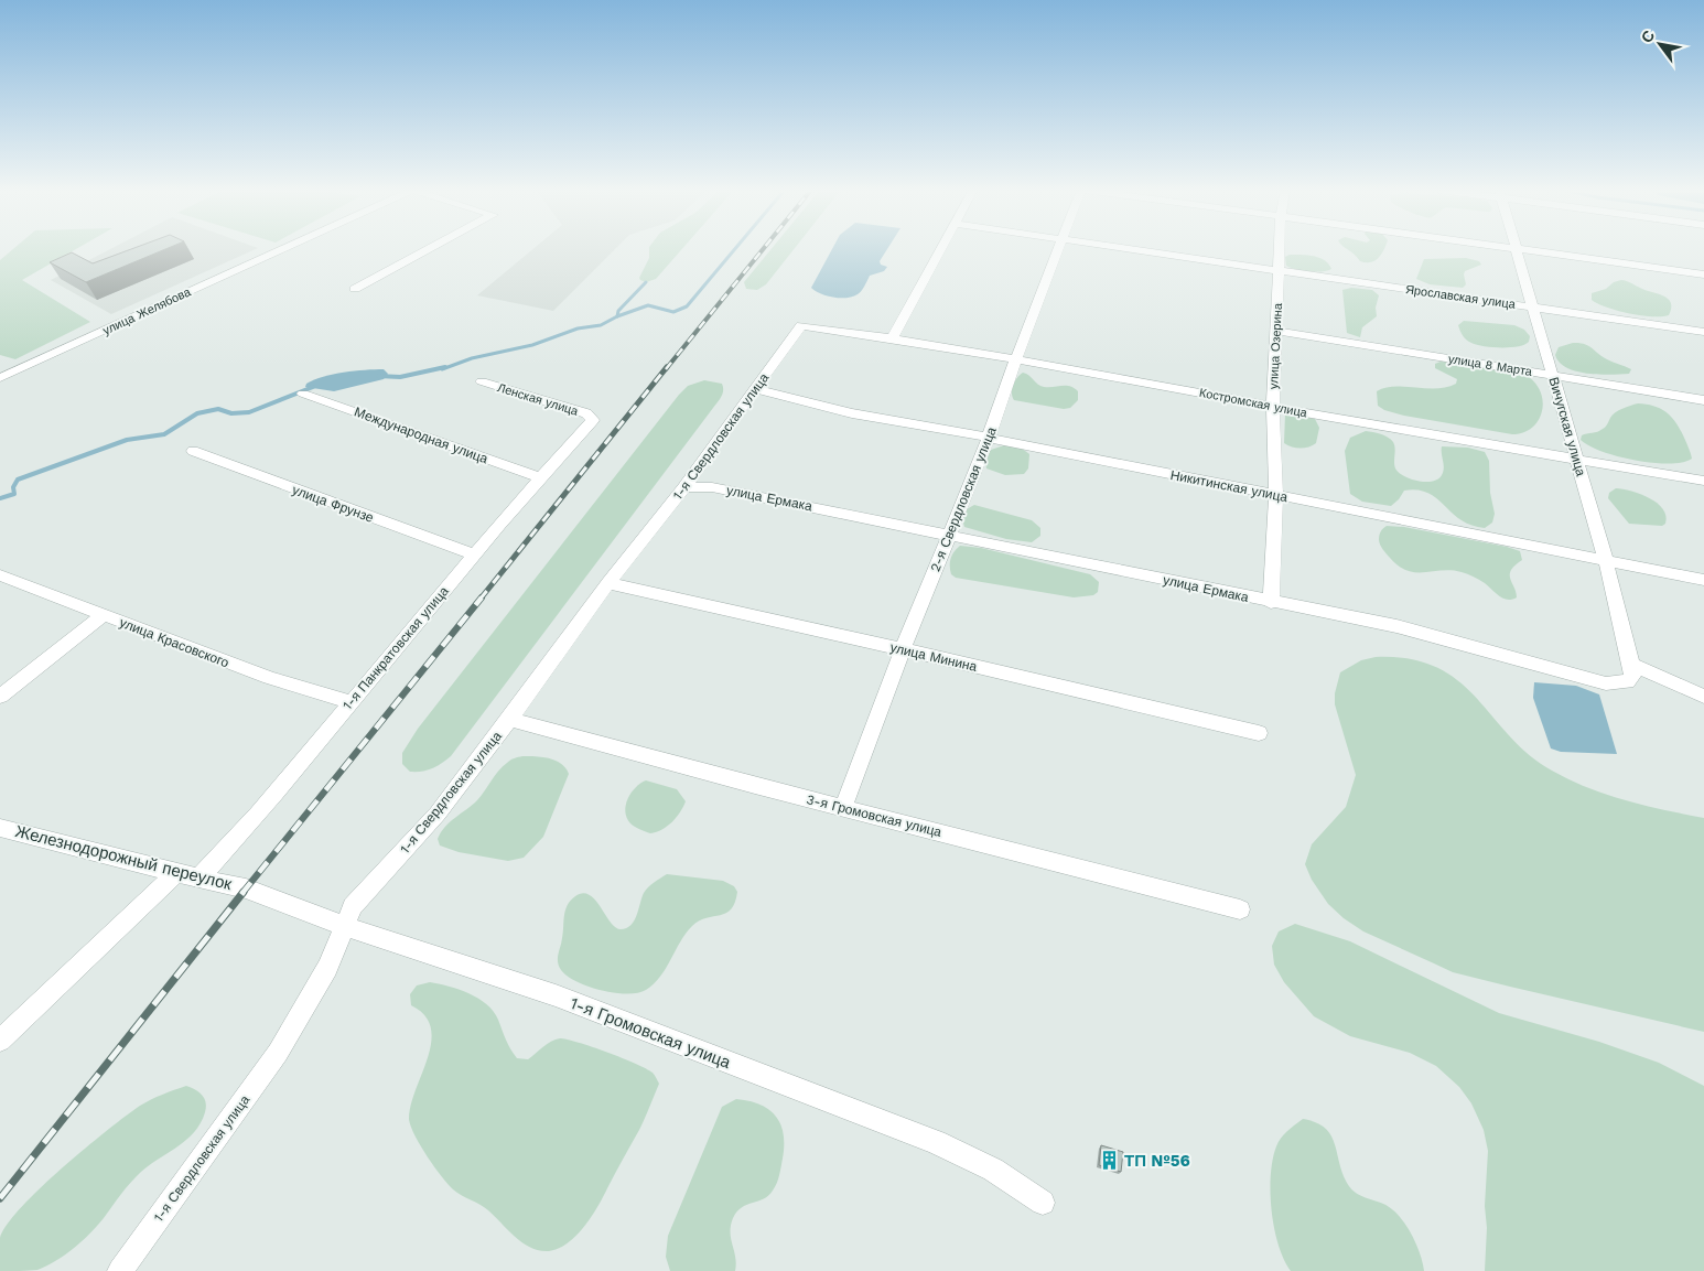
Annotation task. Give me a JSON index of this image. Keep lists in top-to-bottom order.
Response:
{
  "streets": {
    "street": [
      "Ярославская улица",
      "улица Желябова",
      "улица Озерина",
      "улица 8 Марта",
      "Ленская улица",
      "Костромская улица",
      "Вичугская улица",
      "Международная улица",
      "1-я Свердловская улица",
      "Никитинская улица",
      "улица Ермака",
      "2-я Свердловская улица",
      "улица Фрунзе",
      "улица Красовского",
      "1-я Панкратовская улица",
      "улица Минина",
      "3-я Громовская улица",
      "Железнодорожный переулок",
      "1-я Громовская улица"
    ]
  },
  "crossings": [
    ["Ярославская улица", "улица Озерина"],
    ["Ярославская улица", "Вичугская улица"],
    ["улица Озерина", "улица 8 Марта"],
    ["улица Озерина", "Костромская улица"],
    ["улица Озерина", "Никитинская улица"],
    ["улица Озерина", "улица Ермака"],
    ["улица 8 Марта", "Вичугская улица"],
    ["Ленская улица", "1-я Панкратовская улица"],
    ["Костромская улица", "Вичугская улица"],
    ["Костромская улица", "1-я Свердловская улица"],
    ["Костромская улица", "2-я Свердловская улица"],
    ["Вичугская улица", "Никитинская улица"],
    ["Вичугская улица", "улица Ермака"],
    ["Международная улица", "1-я Панкратовская улица"],
    ["1-я Свердловская улица", "Никитинская улица"],
    ["1-я Свердловская улица", "улица Ермака"],
    ["1-я Свердловская улица", "улица Минина"],
    ["1-я Свердловская улица", "3-я Громовская улица"],
    ["1-я Свердловская улица", "1-я Громовская улица"],
    ["Никитинская улица", "2-я Свердловская улица"],
    ["улица Ермака", "2-я Свердловская улица"],
    ["2-я Свердловская улица", "улица Минина"],
    ["2-я Свердловская улица", "3-я Громовская улица"],
    ["улица Фрунзе", "1-я Панкратовская улица"],
    ["улица Красовского", "1-я Панкратовская улица"],
    ["1-я Панкратовская улица", "Железнодорожный переулок"],
    ["Железнодорожный переулок", "1-я Громовская улица"]
  ],
  "places": {
    "building": ["ТП №56"]
  },
  "north": "top left"
}
